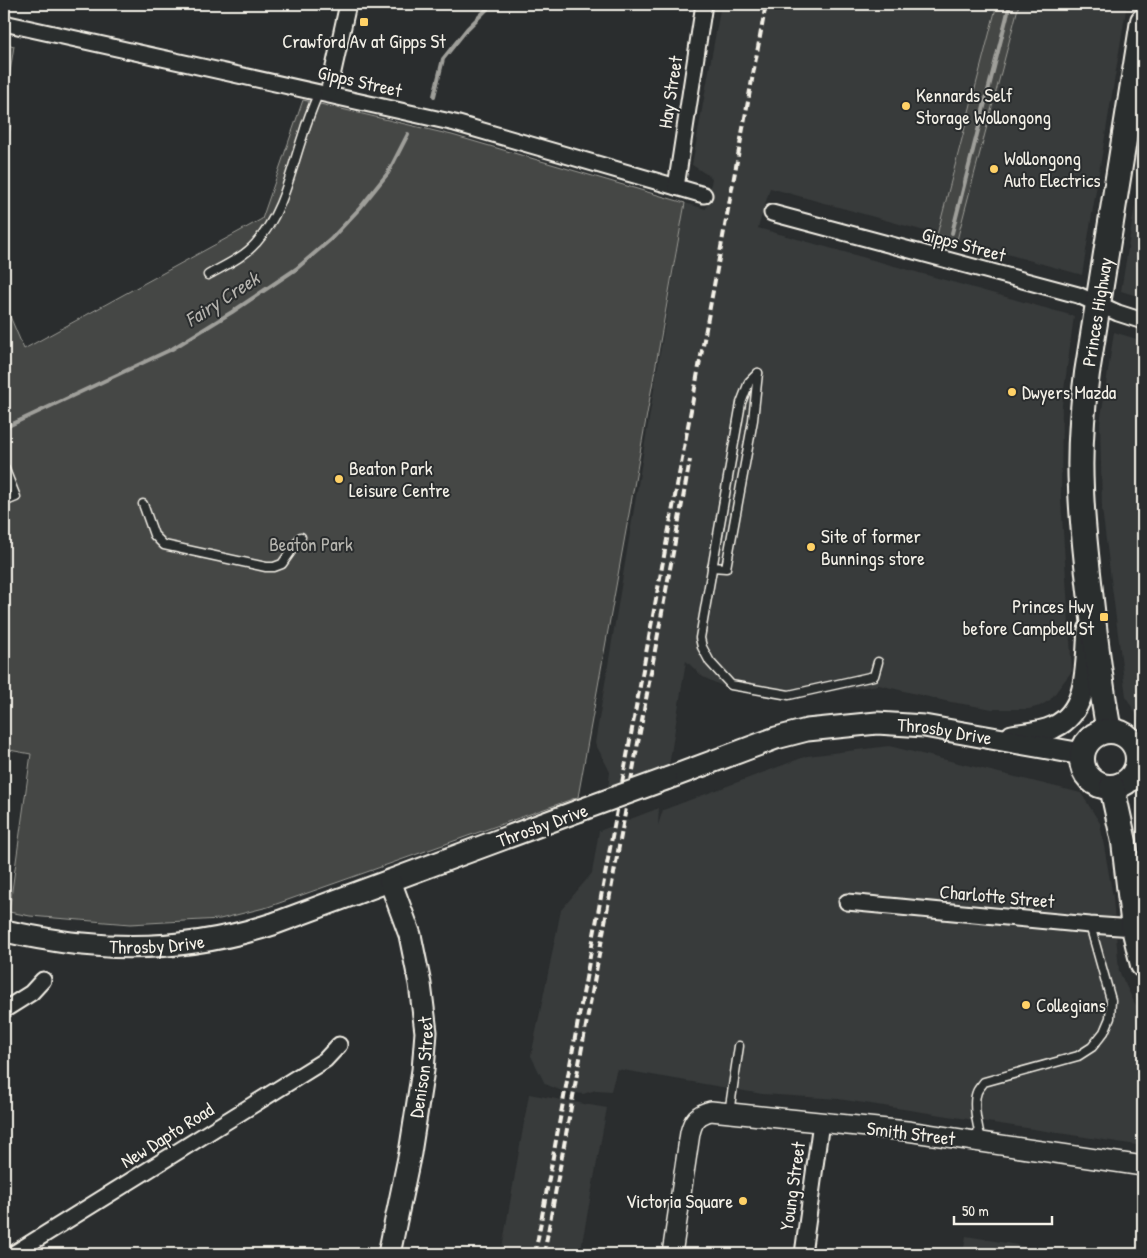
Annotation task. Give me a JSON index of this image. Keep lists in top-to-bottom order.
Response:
{
  "streets": {
    "main road": ["Princes Highway", "Throsby Drive", "Denison Street"],
    "street": [
      "Gipps Street",
      "Hay Street",
      "Charlotte Street",
      "Smith Street",
      "New Dapto Road",
      "Young Street"
    ]
  },
  "crossings": [
    ["Gipps Street", "Hay Street"],
    ["Gipps Street", "Princes Highway"],
    ["Princes Highway", "Throsby Drive"],
    ["Throsby Drive", "Denison Street"],
    ["Smith Street", "Young Street"]
  ],
  "water": ["Fairy Creek"],
  "parks": ["Beaton Park"],
  "places": {
    "transit": ["Crawford Av at Gipps St", "Princes Hwy before Campbell St"],
    "other": [
      "Kennards Self Storage Wollongong",
      "Wollongong Auto Electrics",
      "Dwyers Mazda",
      "Beaton Park Leisure Centre",
      "Site of former Bunnings store",
      "Collegians",
      "Victoria Square"
    ]
  },
  "scale_bar": "50 m"
}
